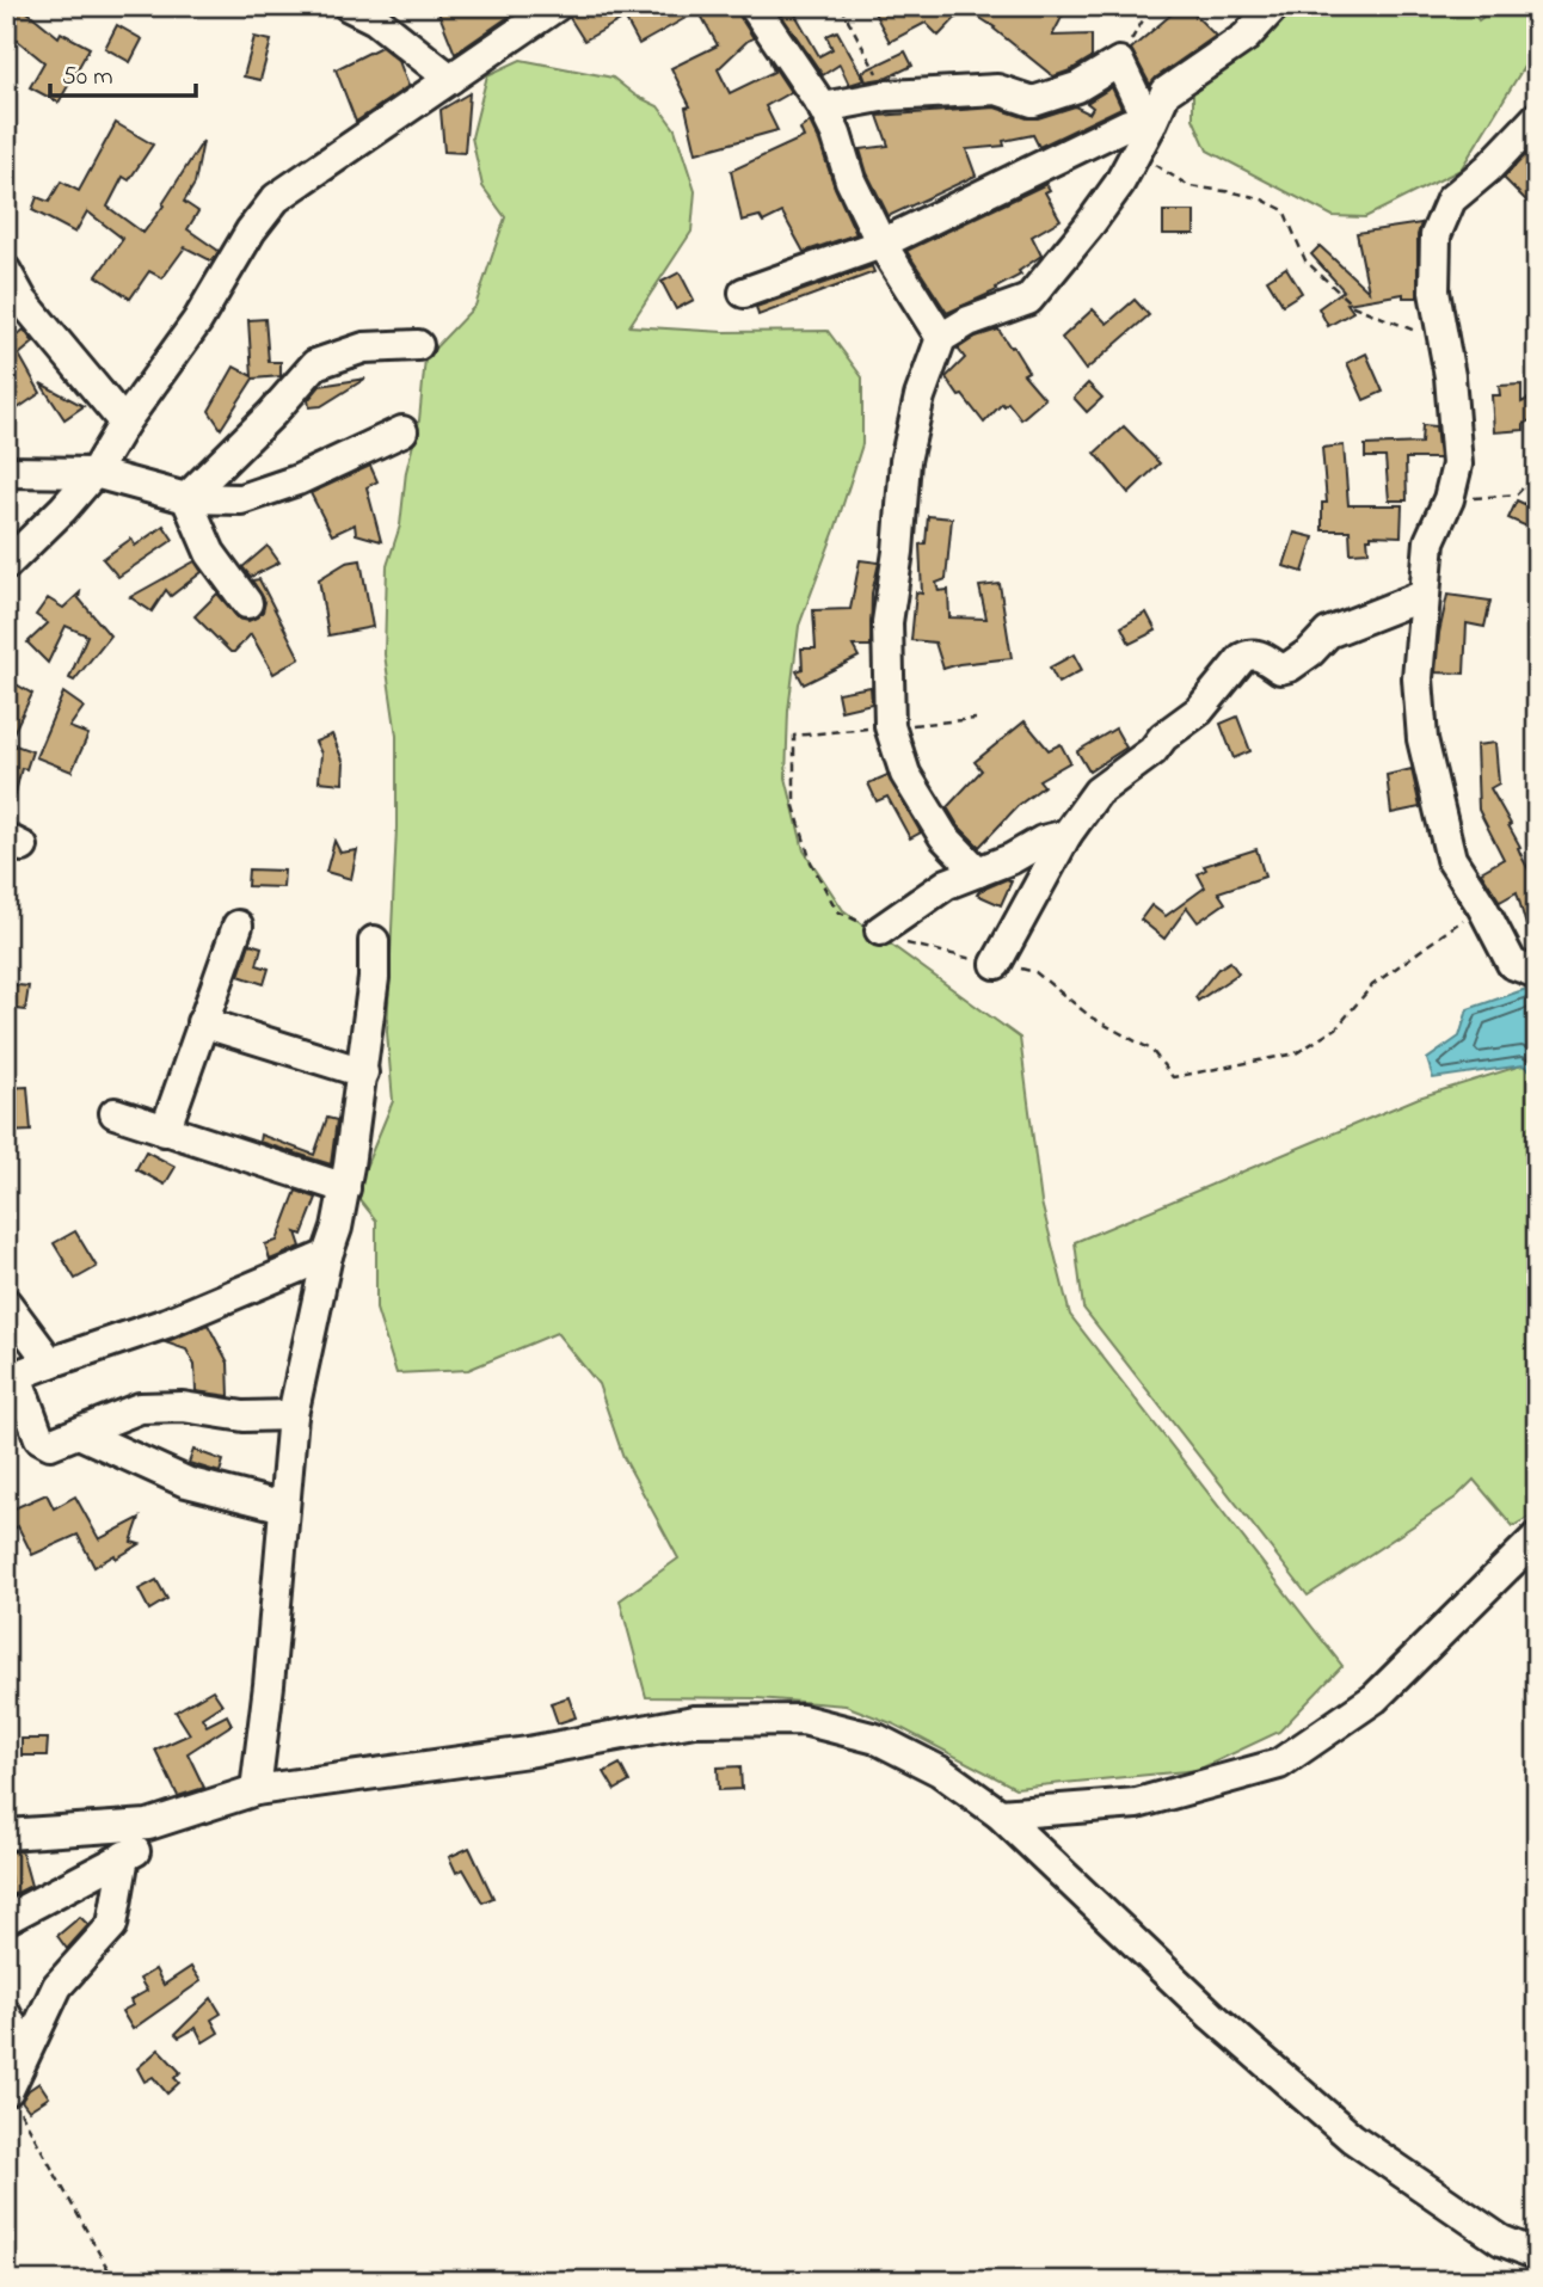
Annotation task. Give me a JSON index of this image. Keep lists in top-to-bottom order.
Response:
{
  "scale_bar": "50 m"
}
